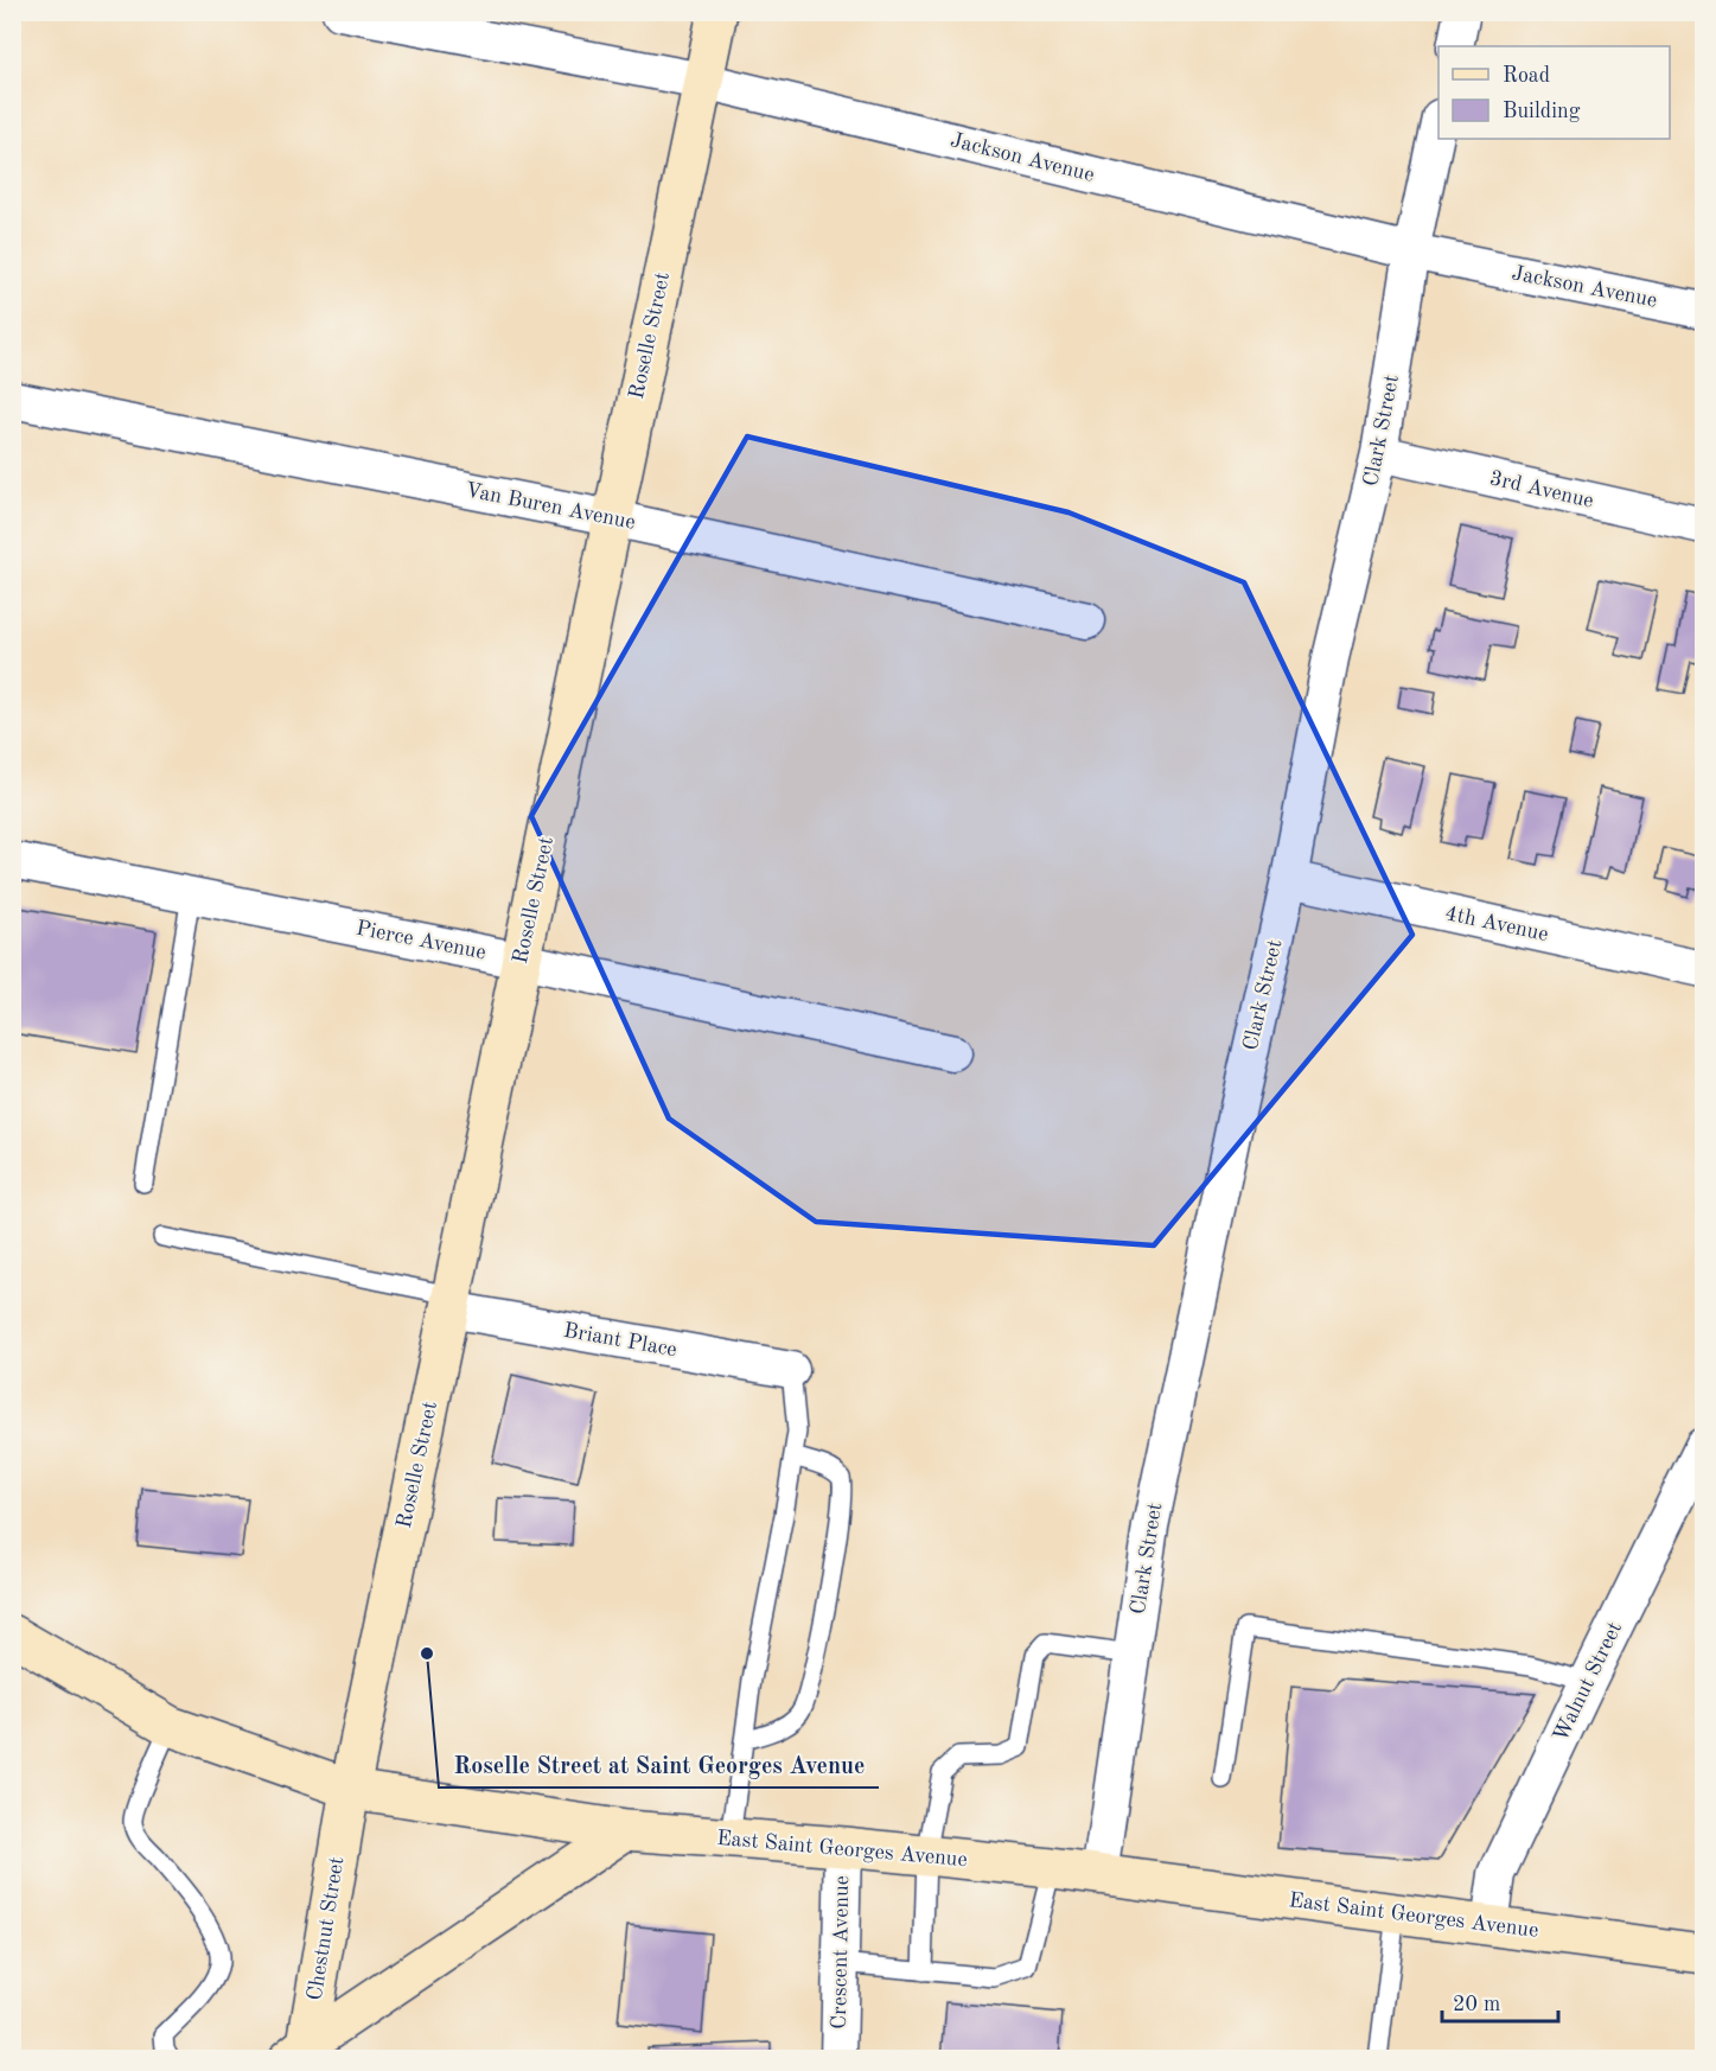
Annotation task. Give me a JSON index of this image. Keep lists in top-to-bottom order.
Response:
{
  "streets": {
    "street": [
      "Jackson Avenue",
      "Roselle Street",
      "Clark Street",
      "3rd Avenue",
      "Van Buren Avenue",
      "4th Avenue",
      "Pierce Avenue",
      "Briant Place",
      "Walnut Street",
      "East Saint Georges Avenue",
      "Chestnut Street",
      "Crescent Avenue"
    ]
  },
  "crossings": [
    ["Jackson Avenue", "Roselle Street"],
    ["Jackson Avenue", "Clark Street"],
    ["Roselle Street", "Van Buren Avenue"],
    ["Roselle Street", "Pierce Avenue"],
    ["Roselle Street", "Briant Place"],
    ["Roselle Street", "East Saint Georges Avenue"],
    ["Roselle Street", "Chestnut Street"],
    ["Clark Street", "3rd Avenue"],
    ["Clark Street", "4th Avenue"],
    ["Clark Street", "East Saint Georges Avenue"],
    ["Walnut Street", "East Saint Georges Avenue"],
    ["East Saint Georges Avenue", "Chestnut Street"],
    ["East Saint Georges Avenue", "Crescent Avenue"]
  ],
  "places": ["Roselle Street at Saint Georges Avenue"],
  "legend": ["Road", "Building"],
  "scale_bar": "20 m"
}
